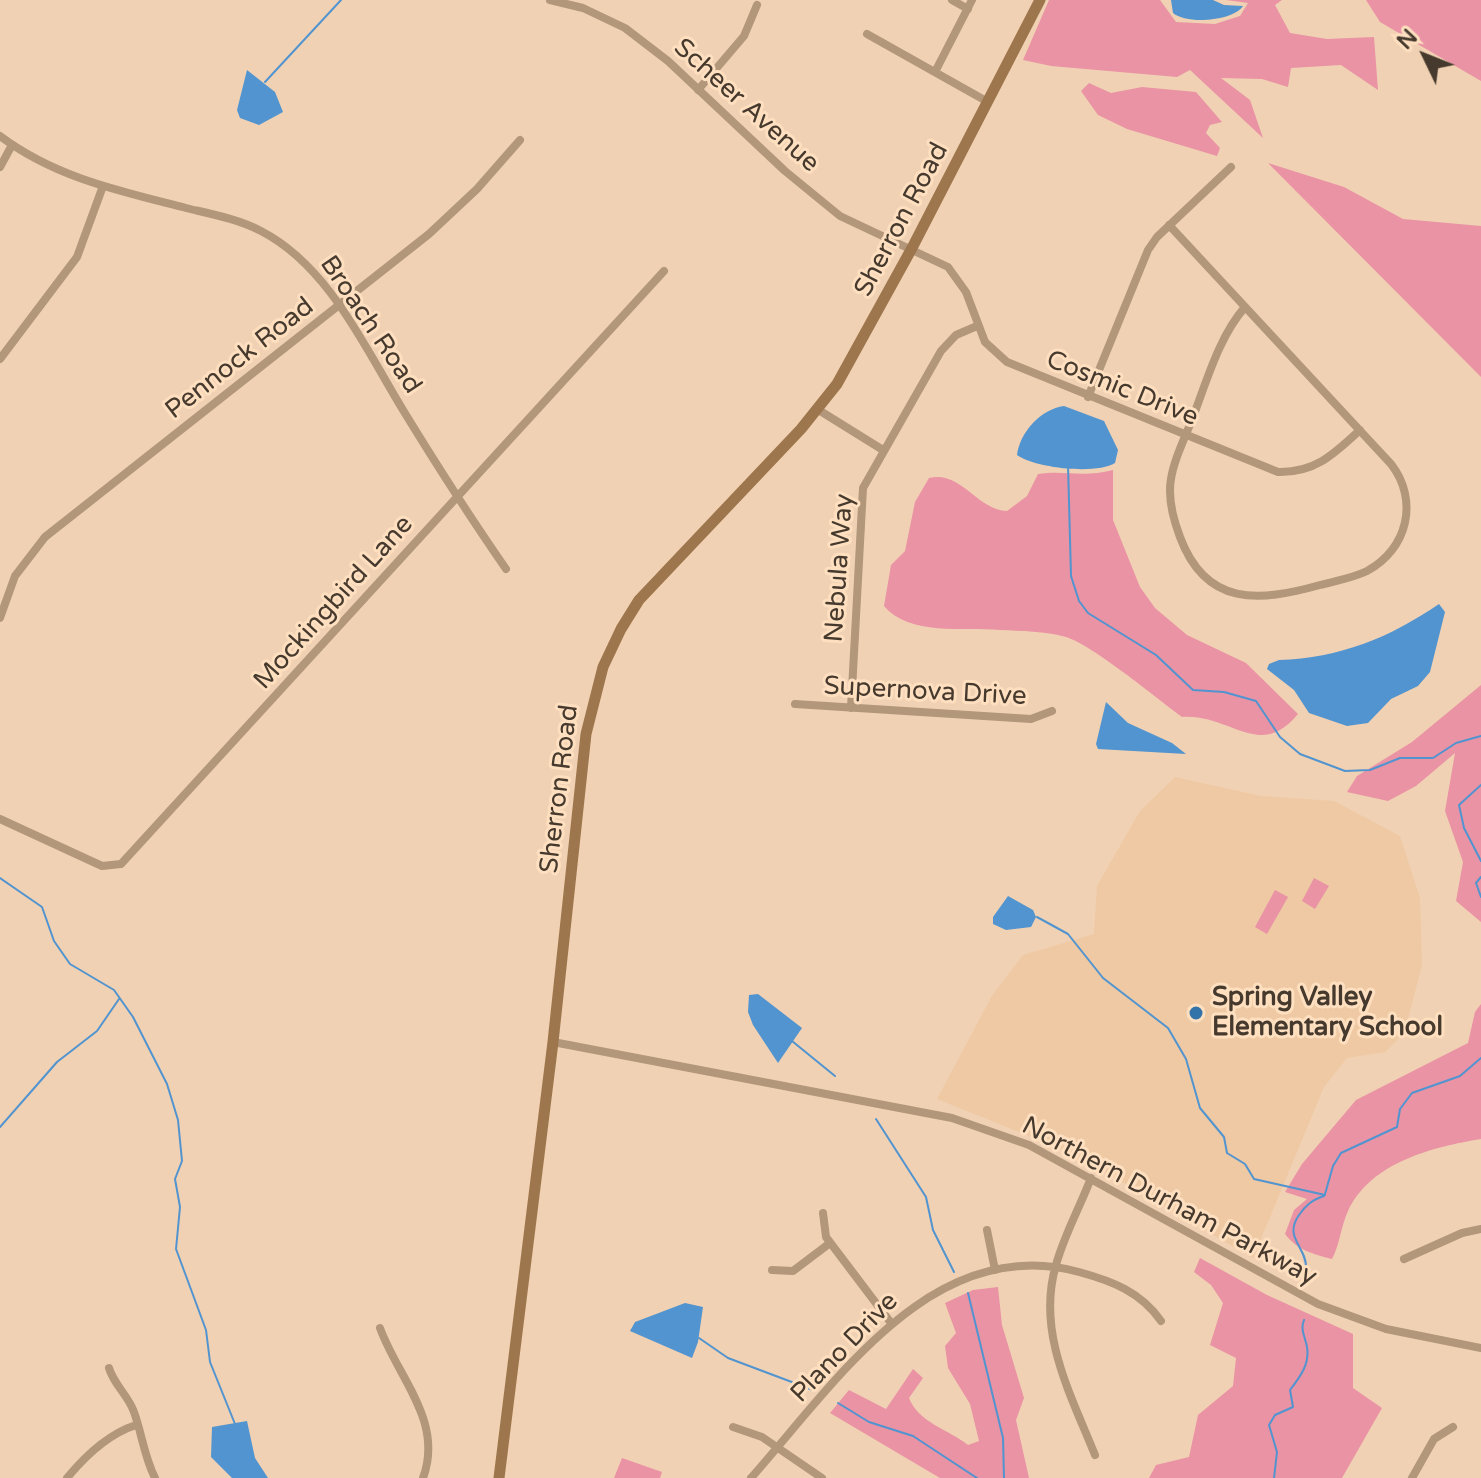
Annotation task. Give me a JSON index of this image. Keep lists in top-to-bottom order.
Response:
{
  "streets": {
    "main road": ["Sherron Road"],
    "street": [
      "Scheer Avenue",
      "Broach Road",
      "Pennock Road",
      "Cosmic Drive",
      "Nebula Way",
      "Mockingbird Lane",
      "Supernova Drive",
      "Northern Durham Parkway",
      "Plano Drive"
    ]
  },
  "crossings": [
    ["Scheer Avenue", "Sherron Road"],
    ["Scheer Avenue", "Cosmic Drive"],
    ["Sherron Road", "Cosmic Drive"],
    ["Sherron Road", "Northern Durham Parkway"],
    ["Broach Road", "Pennock Road"],
    ["Broach Road", "Mockingbird Lane"],
    ["Cosmic Drive", "Nebula Way"],
    ["Nebula Way", "Supernova Drive"]
  ],
  "places": ["Spring Valley Elementary School"],
  "north": "top left"
}
